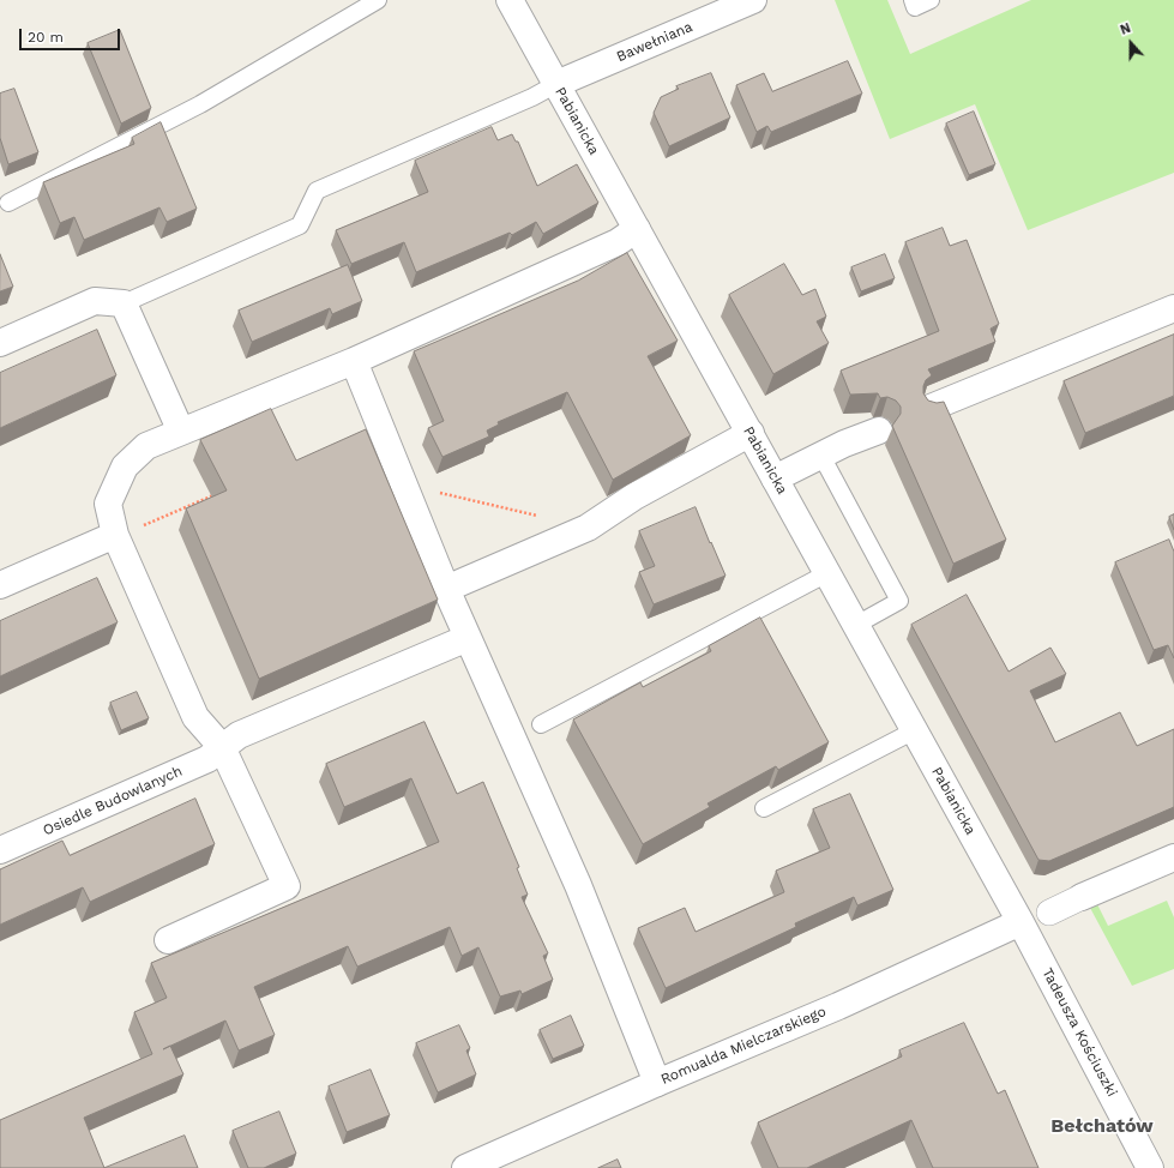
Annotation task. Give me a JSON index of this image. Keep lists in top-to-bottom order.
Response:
{
  "streets": {
    "street": [
      "Bawełniana",
      "Pabianicka",
      "Osiedle Budowlanych",
      "Tadeusza Kościuszki",
      "Romualda Mielczarskiego"
    ]
  },
  "crossings": [
    ["Bawełniana", "Pabianicka"],
    ["Pabianicka", "Tadeusza Kościuszki"],
    ["Pabianicka", "Romualda Mielczarskiego"],
    ["Tadeusza Kościuszki", "Romualda Mielczarskiego"]
  ],
  "districts": ["Bełchatów"],
  "scale_bar": "20 m",
  "north": "top"
}
